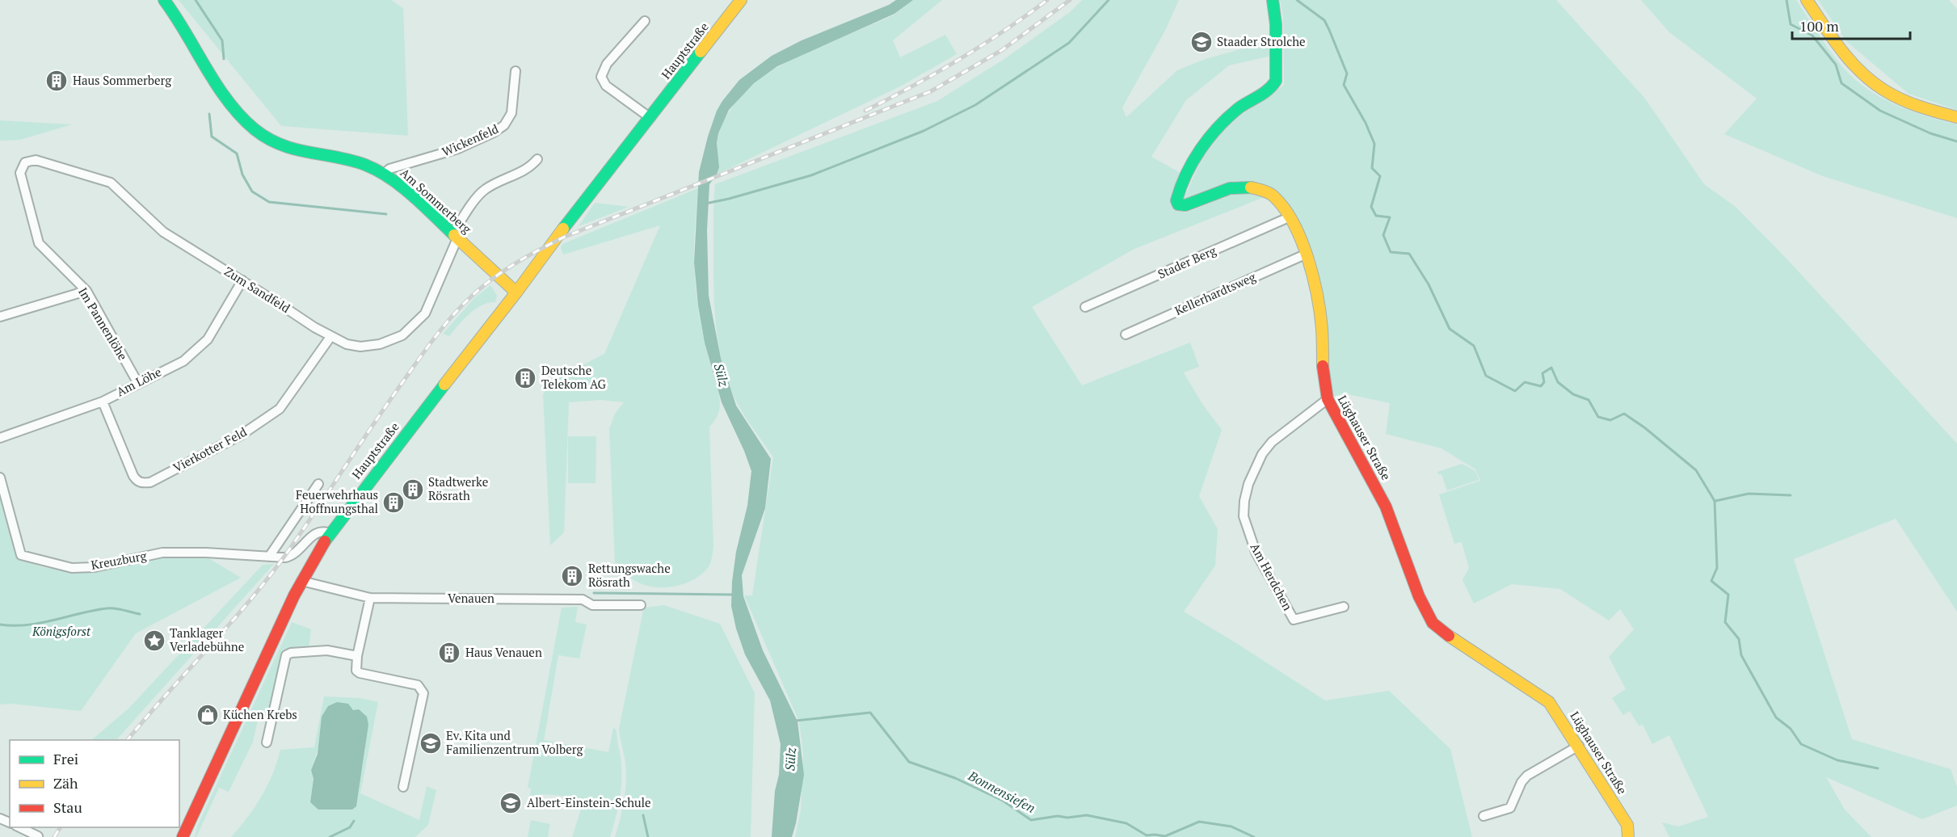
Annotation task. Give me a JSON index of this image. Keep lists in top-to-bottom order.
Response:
{
  "streets": {
    "street": [
      "Hauptstraße",
      "Wickenfeld",
      "Am Sommerberg",
      "Stader Berg",
      "Zum Sandfeld",
      "Kellerhardtsweg",
      "Im Pannenlöhe",
      "Am Löhe",
      "Lüghauser Straße",
      "Vierkotter Feld",
      "Kreuzburg",
      "Am Herdchen",
      "Venauen"
    ]
  },
  "crossings": [
    ["Hauptstraße", "Am Sommerberg"],
    ["Hauptstraße", "Kreuzburg"],
    ["Hauptstraße", "Venauen"],
    ["Wickenfeld", "Am Sommerberg"],
    ["Am Sommerberg", "Zum Sandfeld"],
    ["Stader Berg", "Lüghauser Straße"],
    ["Zum Sandfeld", "Im Pannenlöhe"],
    ["Zum Sandfeld", "Am Löhe"],
    ["Zum Sandfeld", "Vierkotter Feld"],
    ["Kellerhardtsweg", "Lüghauser Straße"],
    ["Im Pannenlöhe", "Am Löhe"],
    ["Am Löhe", "Vierkotter Feld"],
    ["Lüghauser Straße", "Am Herdchen"]
  ],
  "water": ["Sülz", "Bonnensiefen"],
  "parks": ["Königsforst"],
  "places": {
    "school or university": ["Staader Strolche", "Ev. Kita und Familienzentrum Volberg", "Albert-Einstein-Schule"],
    "building": [
      "Haus Sommerberg",
      "Deutsche Telekom AG",
      "Stadtwerke Rösrath",
      "Feuerwehrhaus Hoffnungsthal",
      "Rettungswache Rösrath",
      "Haus Venauen"
    ],
    "place": ["Tanklager Verladebühne"],
    "shop": ["Küchen Krebs"]
  },
  "legend": ["Frei", "Zäh", "Stau"],
  "scale_bar": "100 m"
}
